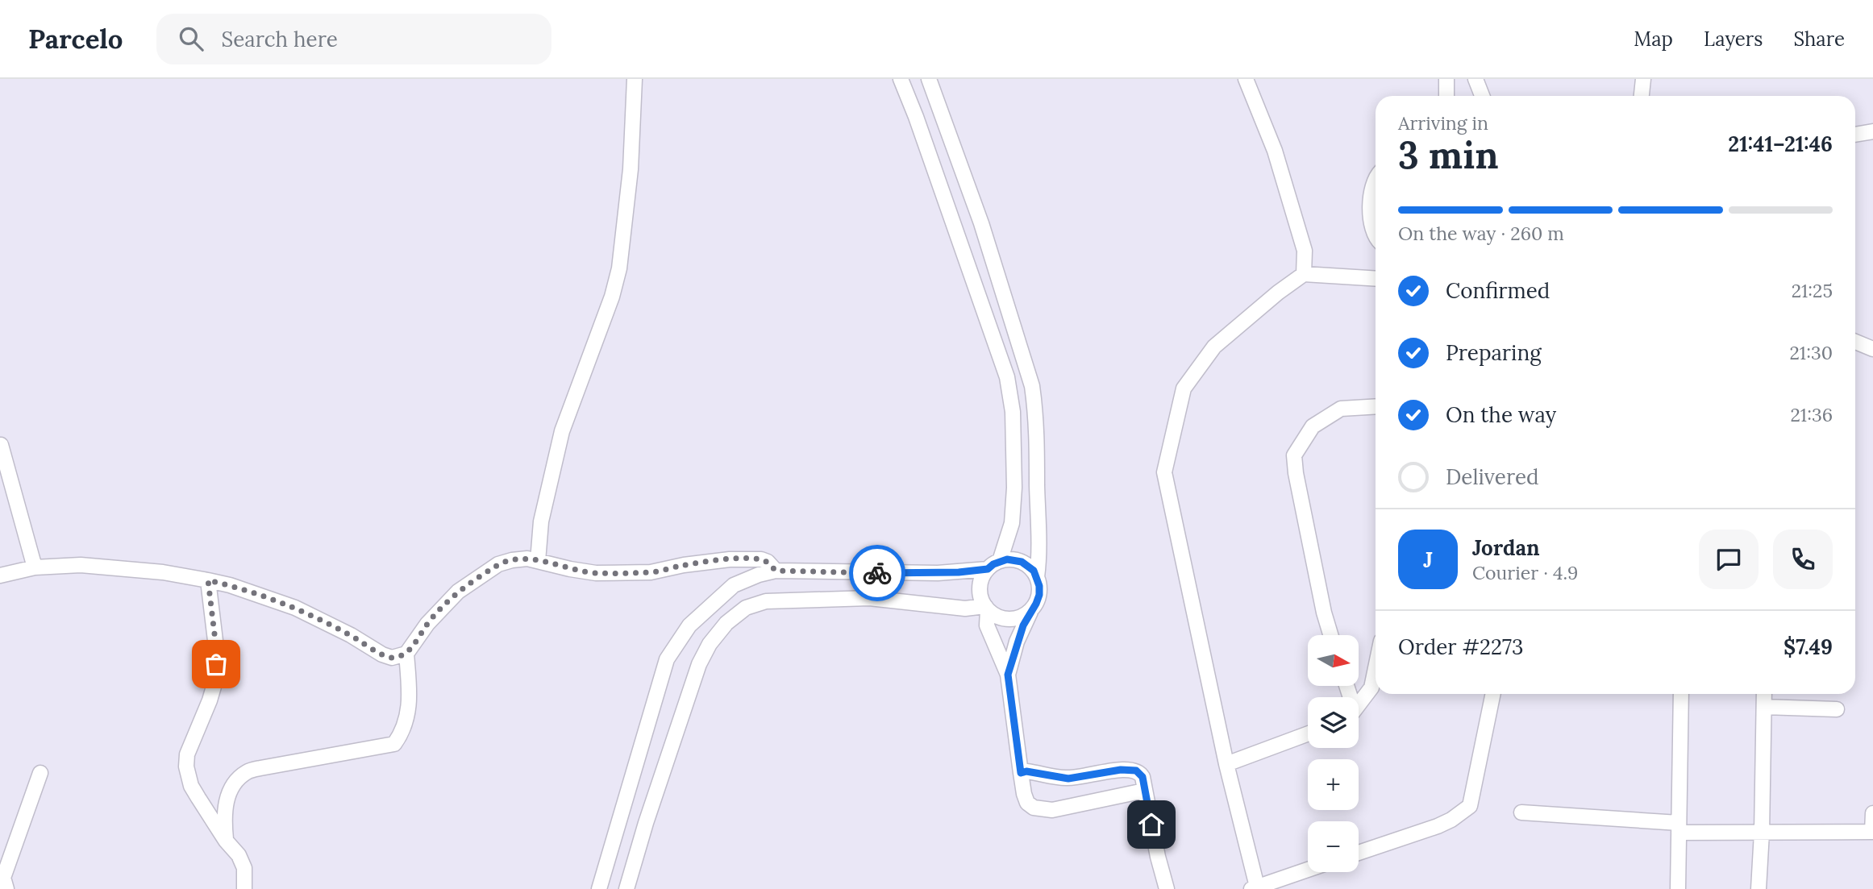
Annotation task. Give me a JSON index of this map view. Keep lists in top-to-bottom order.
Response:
{
  "north": "right",
  "page": {
    "header": "Parcelo",
    "search": "Search here",
    "nav": ["Map", "Layers", "Share"],
    "heading": ["3 min", "Arriving in", "21:41–21:46"],
    "panel": [
      "Jordan",
      "Courier · 4.9",
      "Order #2273",
      "$7.49"
    ],
    "bar": "On the way · 260 m",
    "list": [
      ["Confirmed", "21:25"],
      ["Preparing", "21:30"],
      ["On the way", "21:36"],
      "Delivered"
    ],
    "round": "J",
    "map_buttons": ["+", "−"]
  }
}
